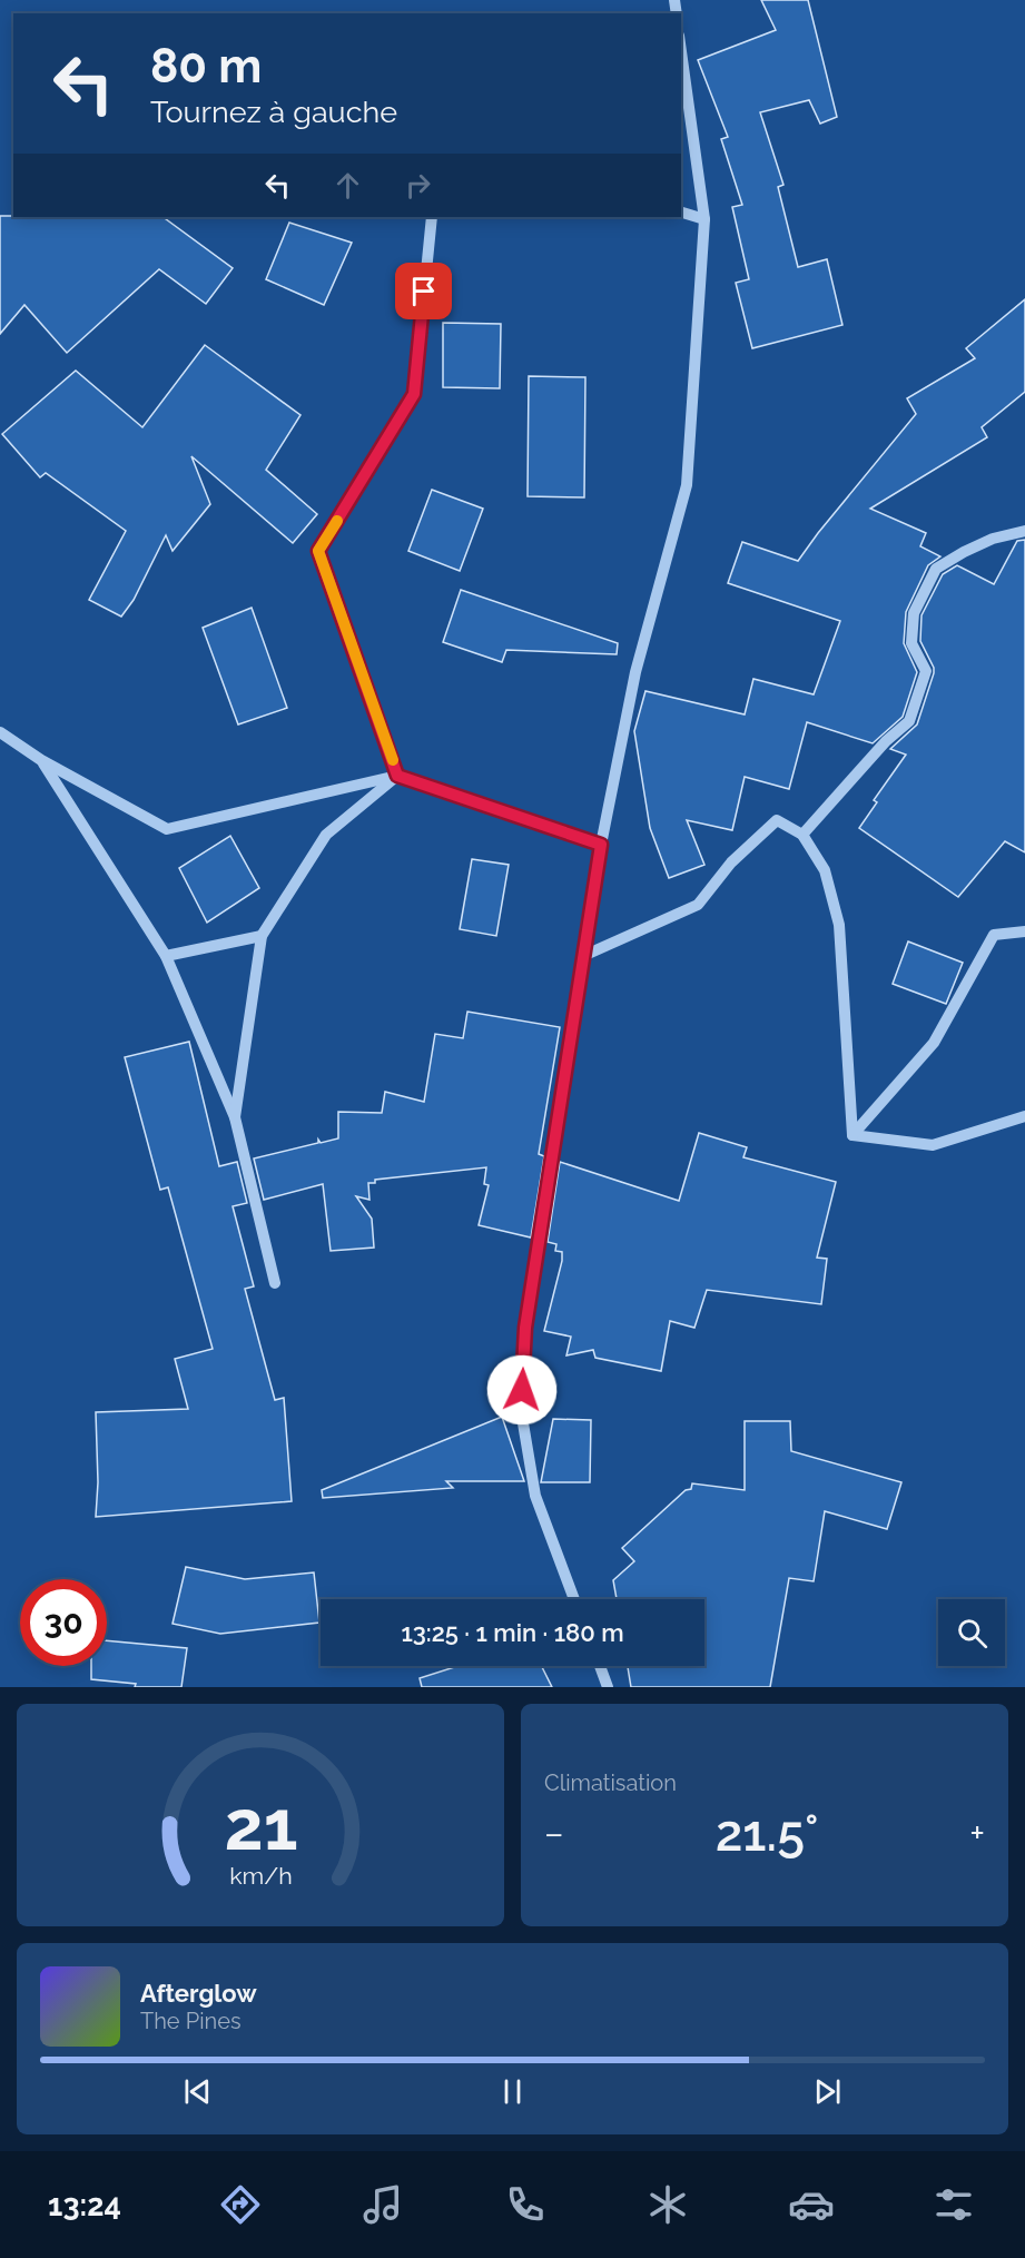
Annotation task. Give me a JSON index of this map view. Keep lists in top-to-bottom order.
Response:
{
  "page": {
    "turn": ["80 m", "Tournez à gauche"],
    "limit": "30",
    "trip": "13:25 · 1 min · 180 m",
    "tile": "Climatisation",
    "heat": ["−", "21.5°", "+"],
    "song": ["Afterglow", "The Pines"],
    "tabs": "13:24",
    "gauge": ["21", "km/h"]
  }
}
